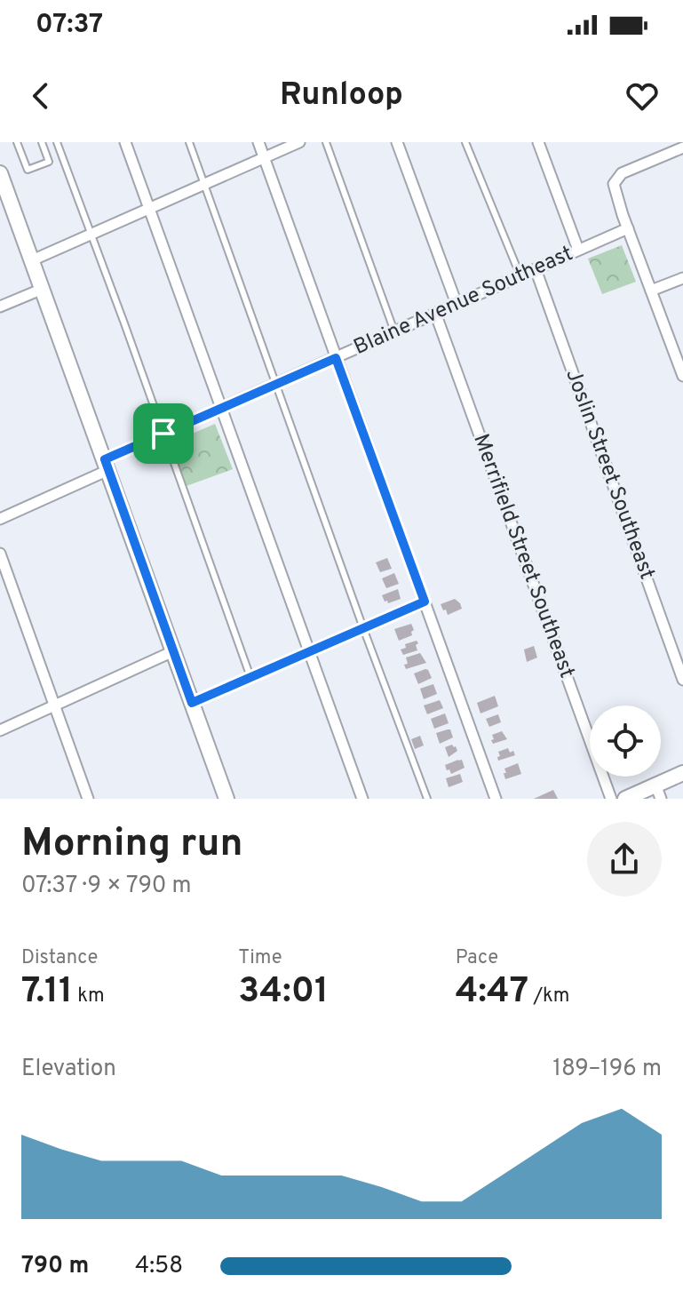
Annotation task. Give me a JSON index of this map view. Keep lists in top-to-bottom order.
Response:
{
  "streets": {
    "street": ["Blaine Avenue Southeast", "Joslin Street Southeast", "Merrifield Street Southeast"]
  },
  "crossings": [
    ["Blaine Avenue Southeast", "Joslin Street Southeast"],
    ["Blaine Avenue Southeast", "Merrifield Street Southeast"]
  ],
  "page": {
    "status": "07:37",
    "header": "Runloop",
    "heading": ["Morning run", "07:37 · 9 × 790 m"],
    "stats": [
      ["Distance", "7.11 km"],
      ["Time", "34:01"],
      ["Pace", "4:47 /km"]
    ],
    "chart": ["Elevation", "189–196 m"],
    "list": [
      {
        "name": "790 m",
        "note": "4:58"
      }
    ]
  }
}
